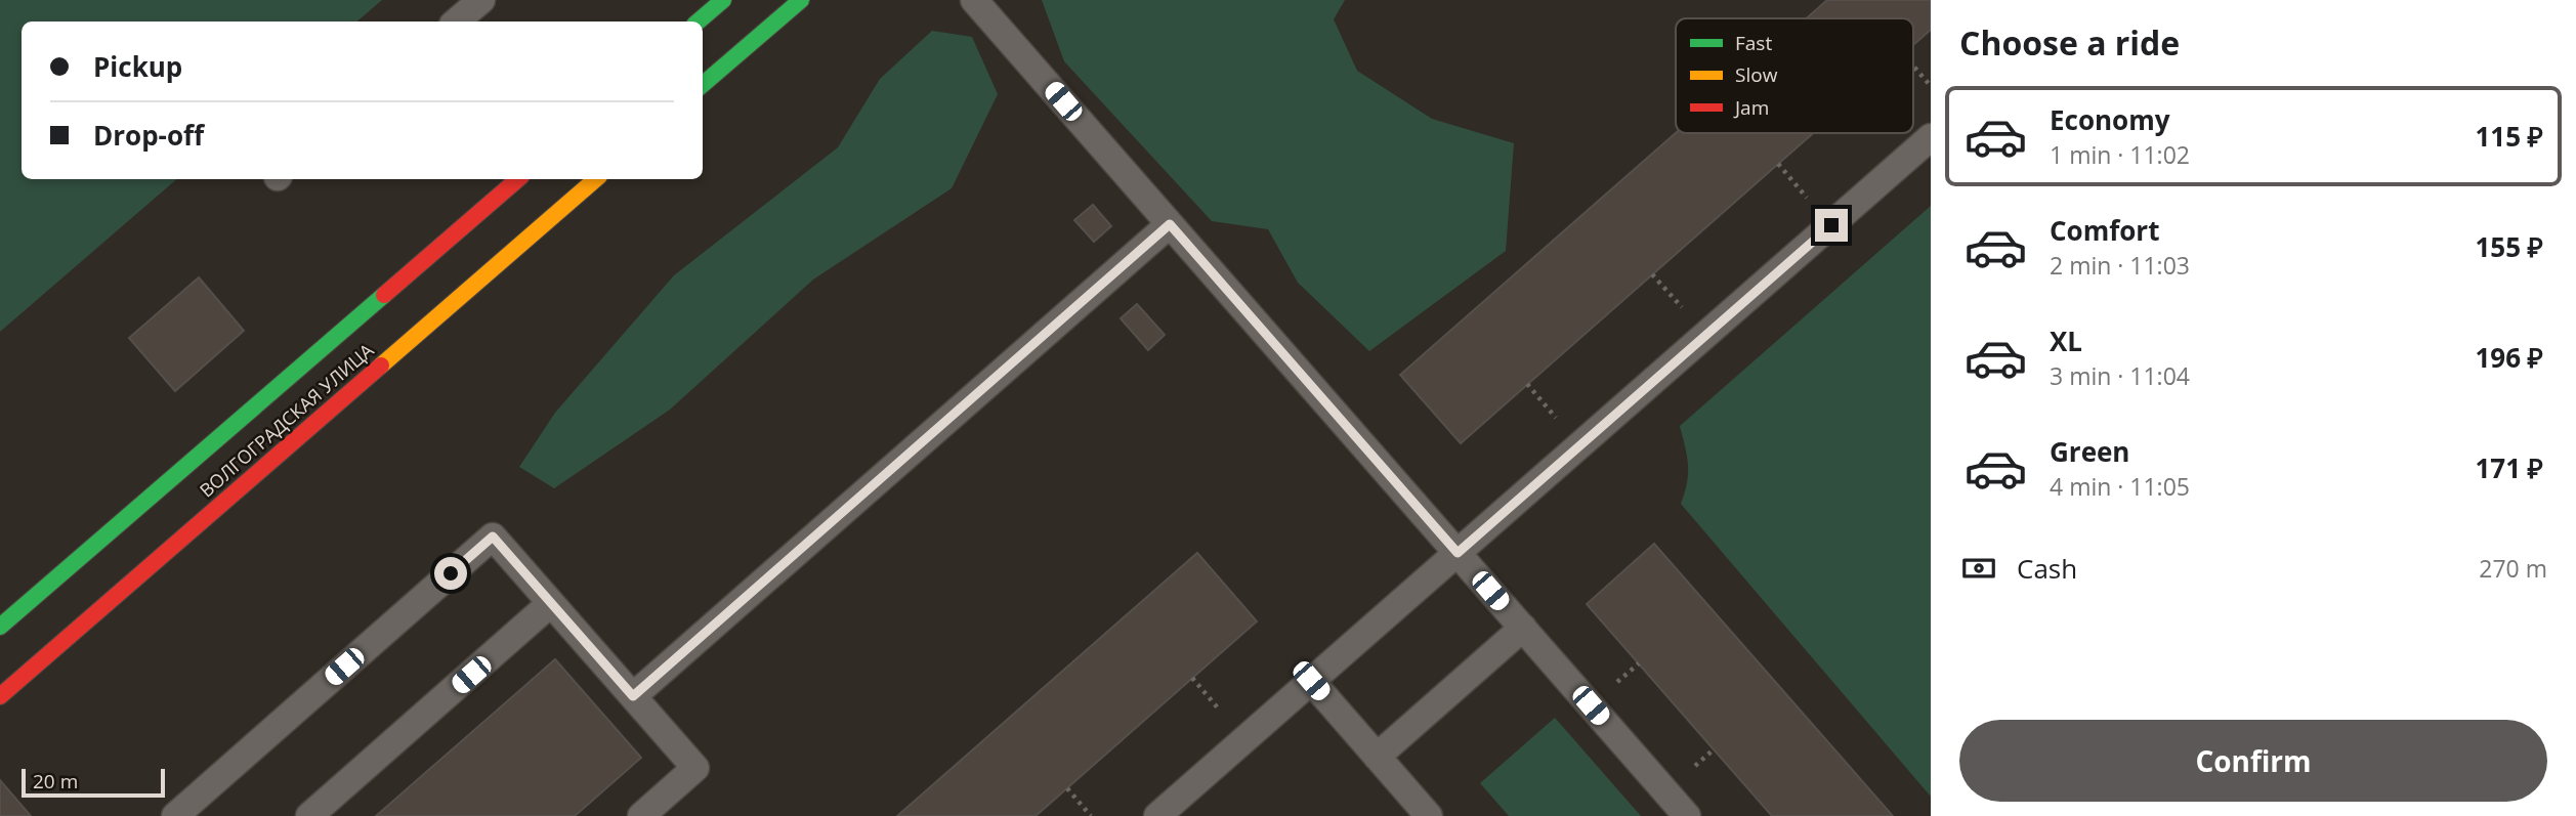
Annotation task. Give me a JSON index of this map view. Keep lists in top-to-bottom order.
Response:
{
  "streets": {
    "main road": ["ВОЛГОГРАДСКАЯ УЛИЦА"]
  },
  "legend": ["Fast", "Slow", "Jam"],
  "scale_bar": "20 m",
  "page": {
    "heading": "Choose a ride",
    "banner": ["Pickup", "Drop-off"],
    "list": [
      {
        "name": "Economy",
        "note": "1 min · 11:02",
        "value": "115 ₽"
      },
      {
        "name": "Comfort",
        "note": "2 min · 11:03",
        "value": "155 ₽"
      },
      {
        "name": "XL",
        "note": "3 min · 11:04",
        "value": "196 ₽"
      },
      {
        "name": "Green",
        "note": "4 min · 11:05",
        "value": "171 ₽"
      }
    ],
    "pay": ["Cash", "270 m"],
    "buttons": "Confirm",
    "scale": "20 m"
  }
}
